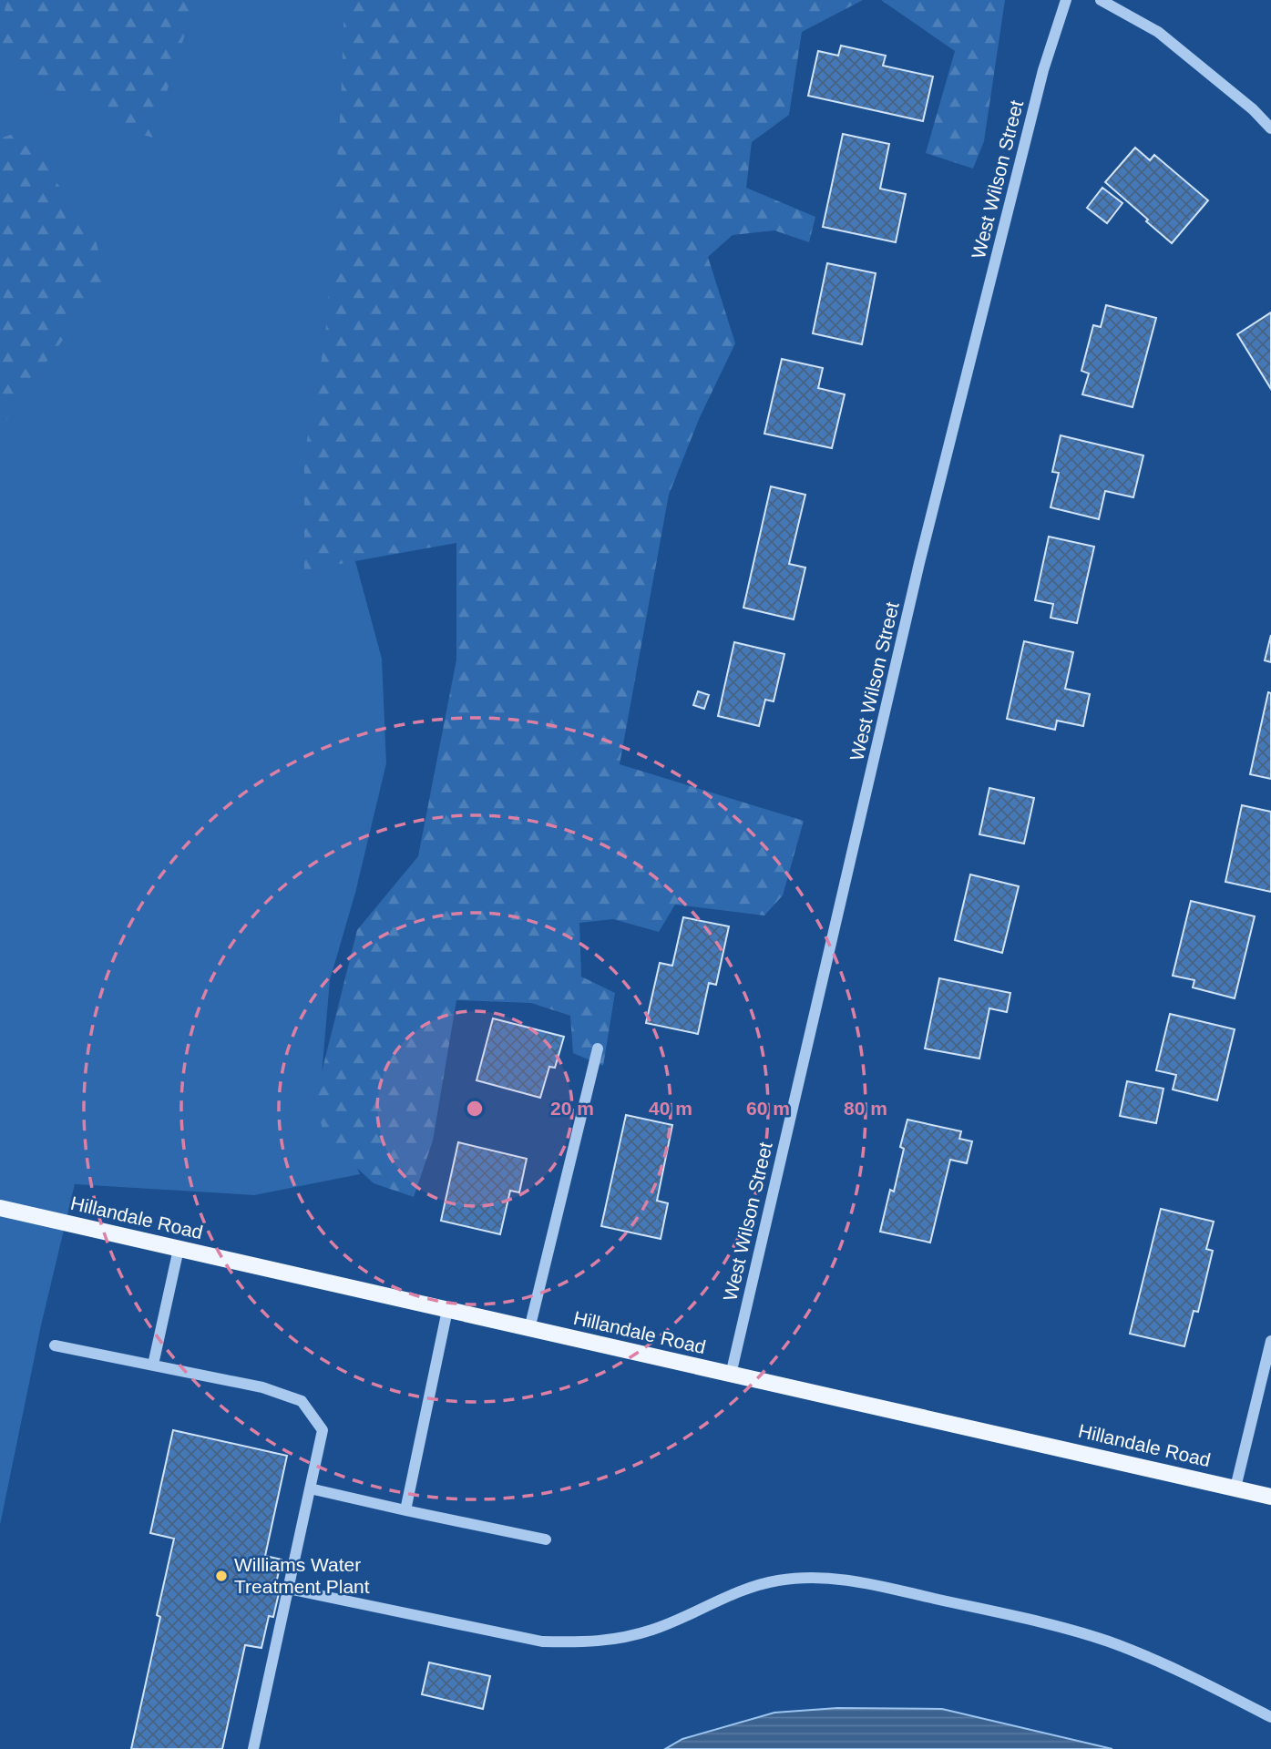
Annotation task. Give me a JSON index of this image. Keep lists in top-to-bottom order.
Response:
{
  "streets": {
    "main road": ["Hillandale Road"],
    "street": ["West Wilson Street"]
  },
  "crossings": [
    ["West Wilson Street", "Hillandale Road"]
  ],
  "places": ["Williams Water Treatment Plant"],
  "rings": [
    "20 m",
    "40 m",
    "60 m",
    "80 m"
  ]
}
